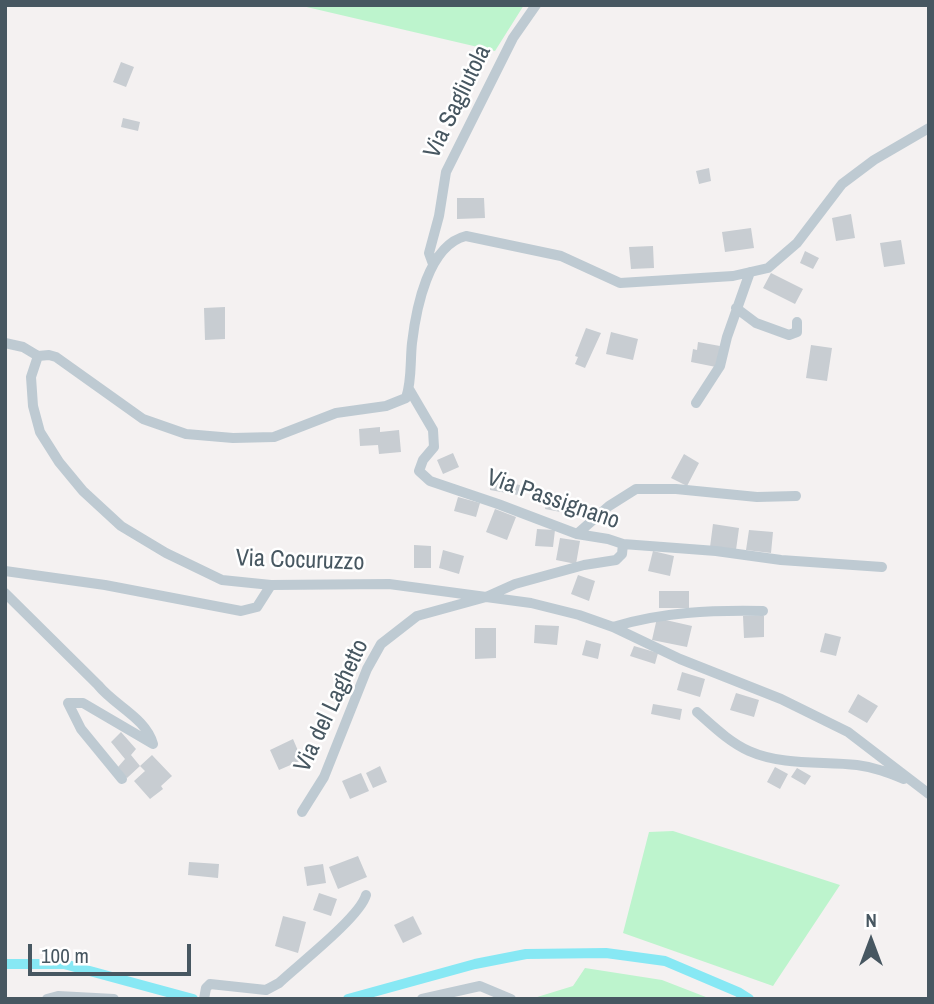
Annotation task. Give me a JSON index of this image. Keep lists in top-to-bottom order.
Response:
{
  "streets": {
    "street": [
      "Via Sagliutola",
      "Via Passignano",
      "Via Cocuruzzo",
      "Via del Laghetto"
    ]
  },
  "crossings": [
    ["Via Passignano", "Via Cocuruzzo"],
    ["Via Passignano", "Via del Laghetto"],
    ["Via Cocuruzzo", "Via del Laghetto"]
  ],
  "scale_bar": "100 m",
  "north": "top"
}
